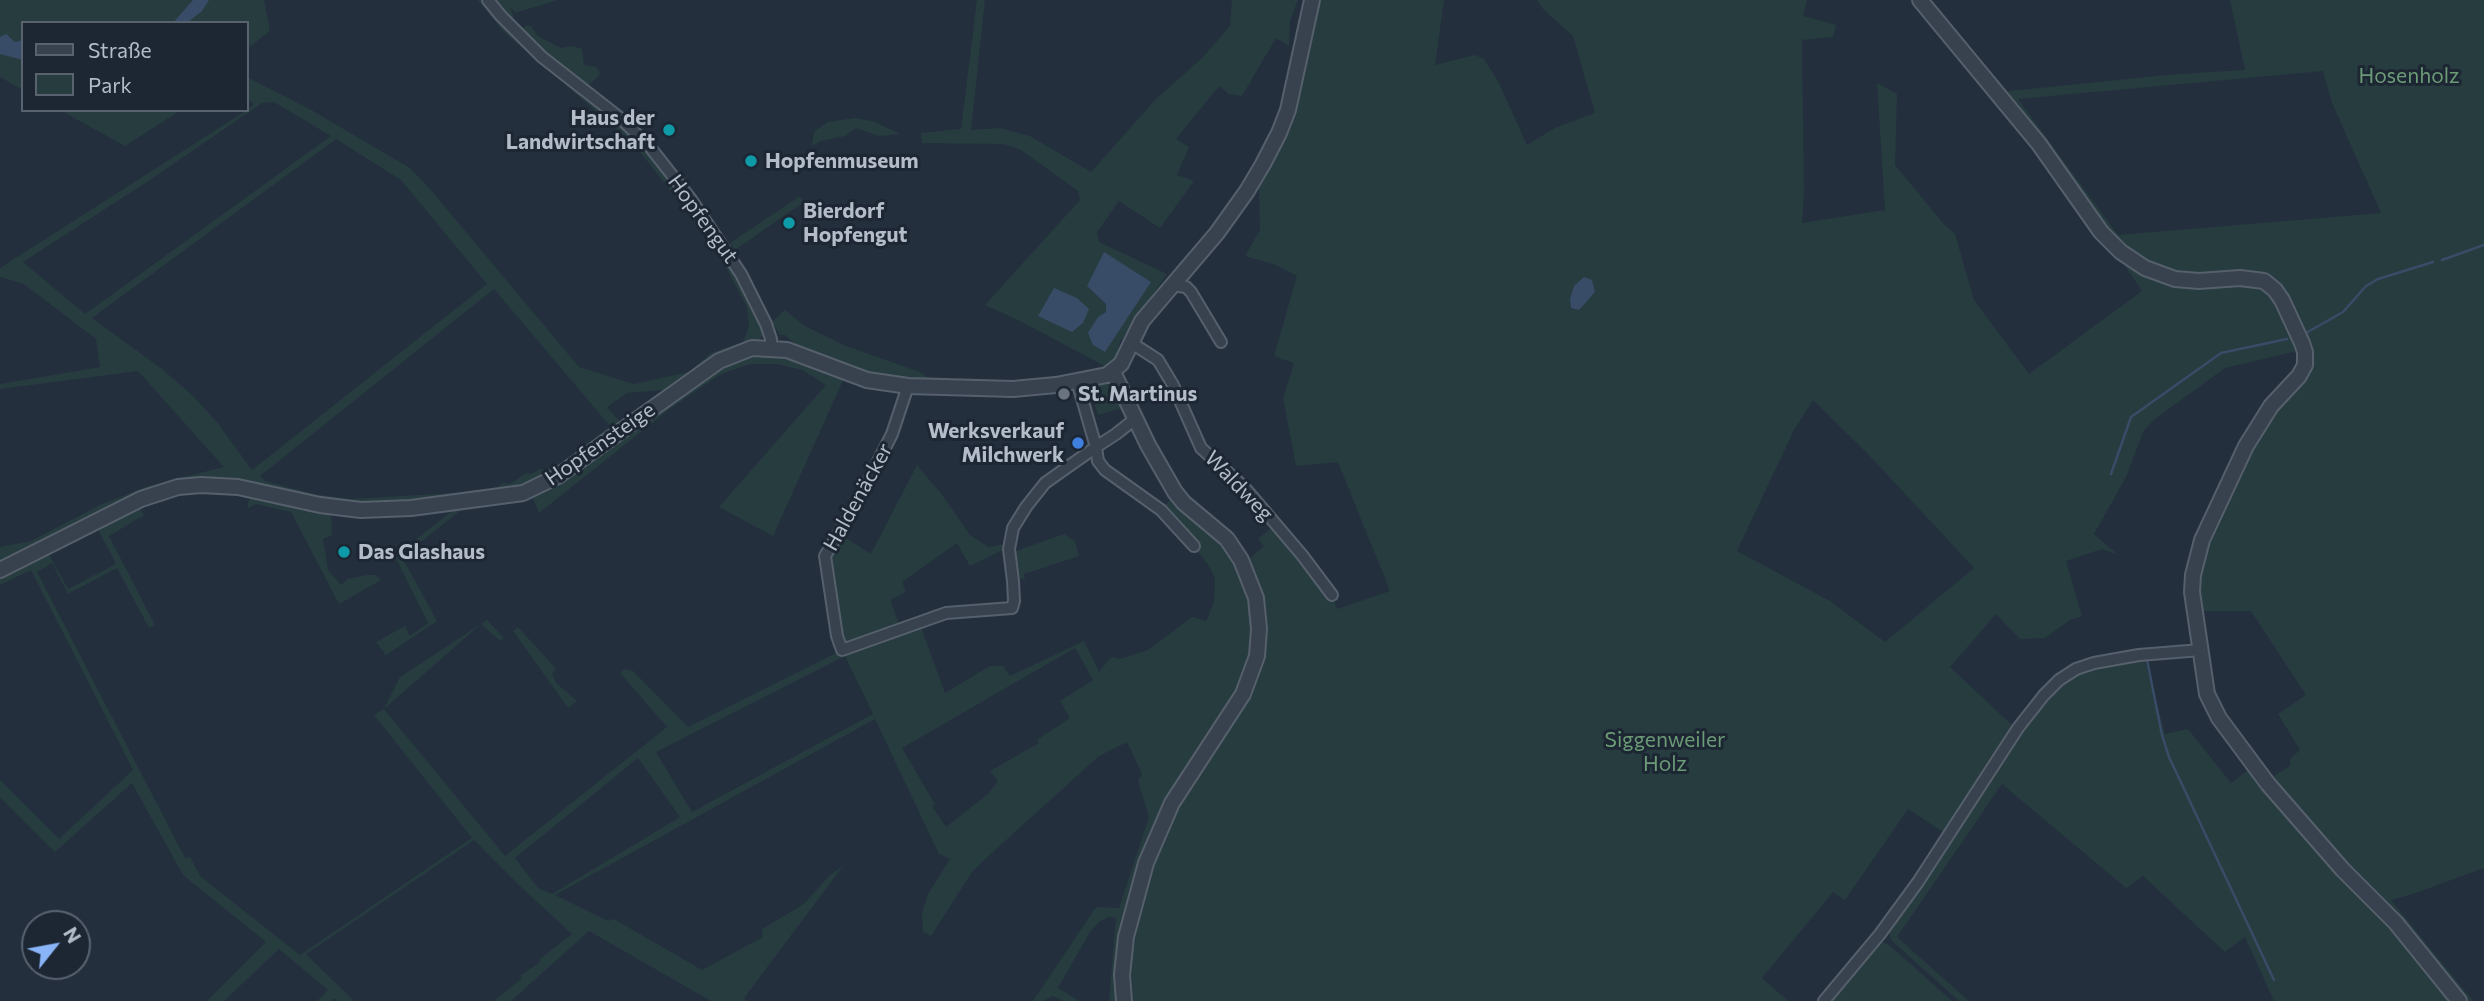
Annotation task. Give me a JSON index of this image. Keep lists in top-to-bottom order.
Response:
{
  "streets": {
    "street": [
      "Hopfengut",
      "Hopfensteige",
      "Waldweg",
      "Haldenäcker"
    ]
  },
  "crossings": [
    ["Hopfengut", "Hopfensteige"],
    ["Hopfensteige", "Haldenäcker"]
  ],
  "parks": ["Hosenholz", "Siggenweiler Holz"],
  "places": [
    "Haus der Landwirtschaft",
    "Hopfenmuseum",
    "Bierdorf Hopfengut",
    "St. Martinus",
    "Werksverkauf Milchwerk",
    "Das Glashaus"
  ],
  "legend": ["Straße", "Park"],
  "north": "top right"
}
